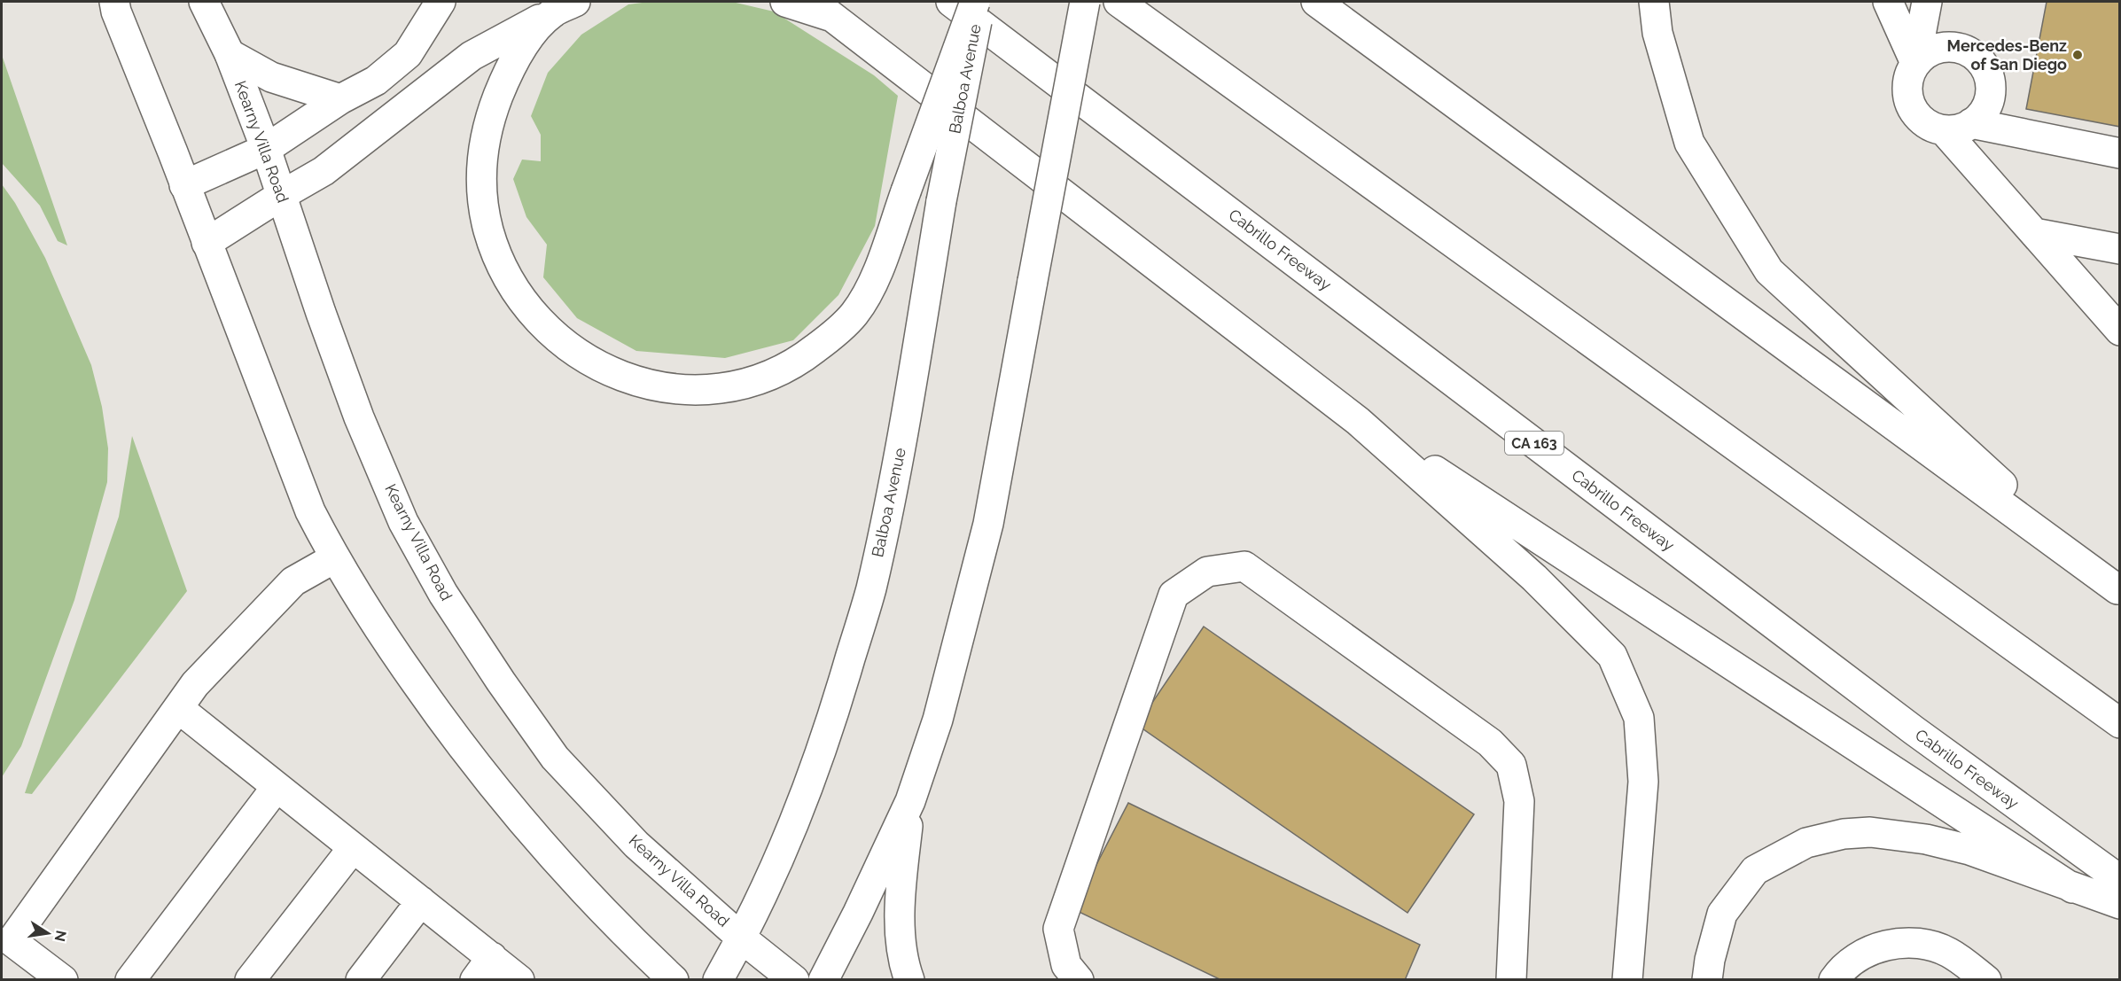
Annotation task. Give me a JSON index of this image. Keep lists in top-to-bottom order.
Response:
{
  "streets": {
    "main road": [
      "Balboa Avenue",
      "Kearny Villa Road",
      "Cabrillo Freeway",
      "CA 163"
    ]
  },
  "crossings": [
    ["Balboa Avenue", "Kearny Villa Road"]
  ],
  "places": ["Mercedes-Benz of San Diego"],
  "north": "right"
}
